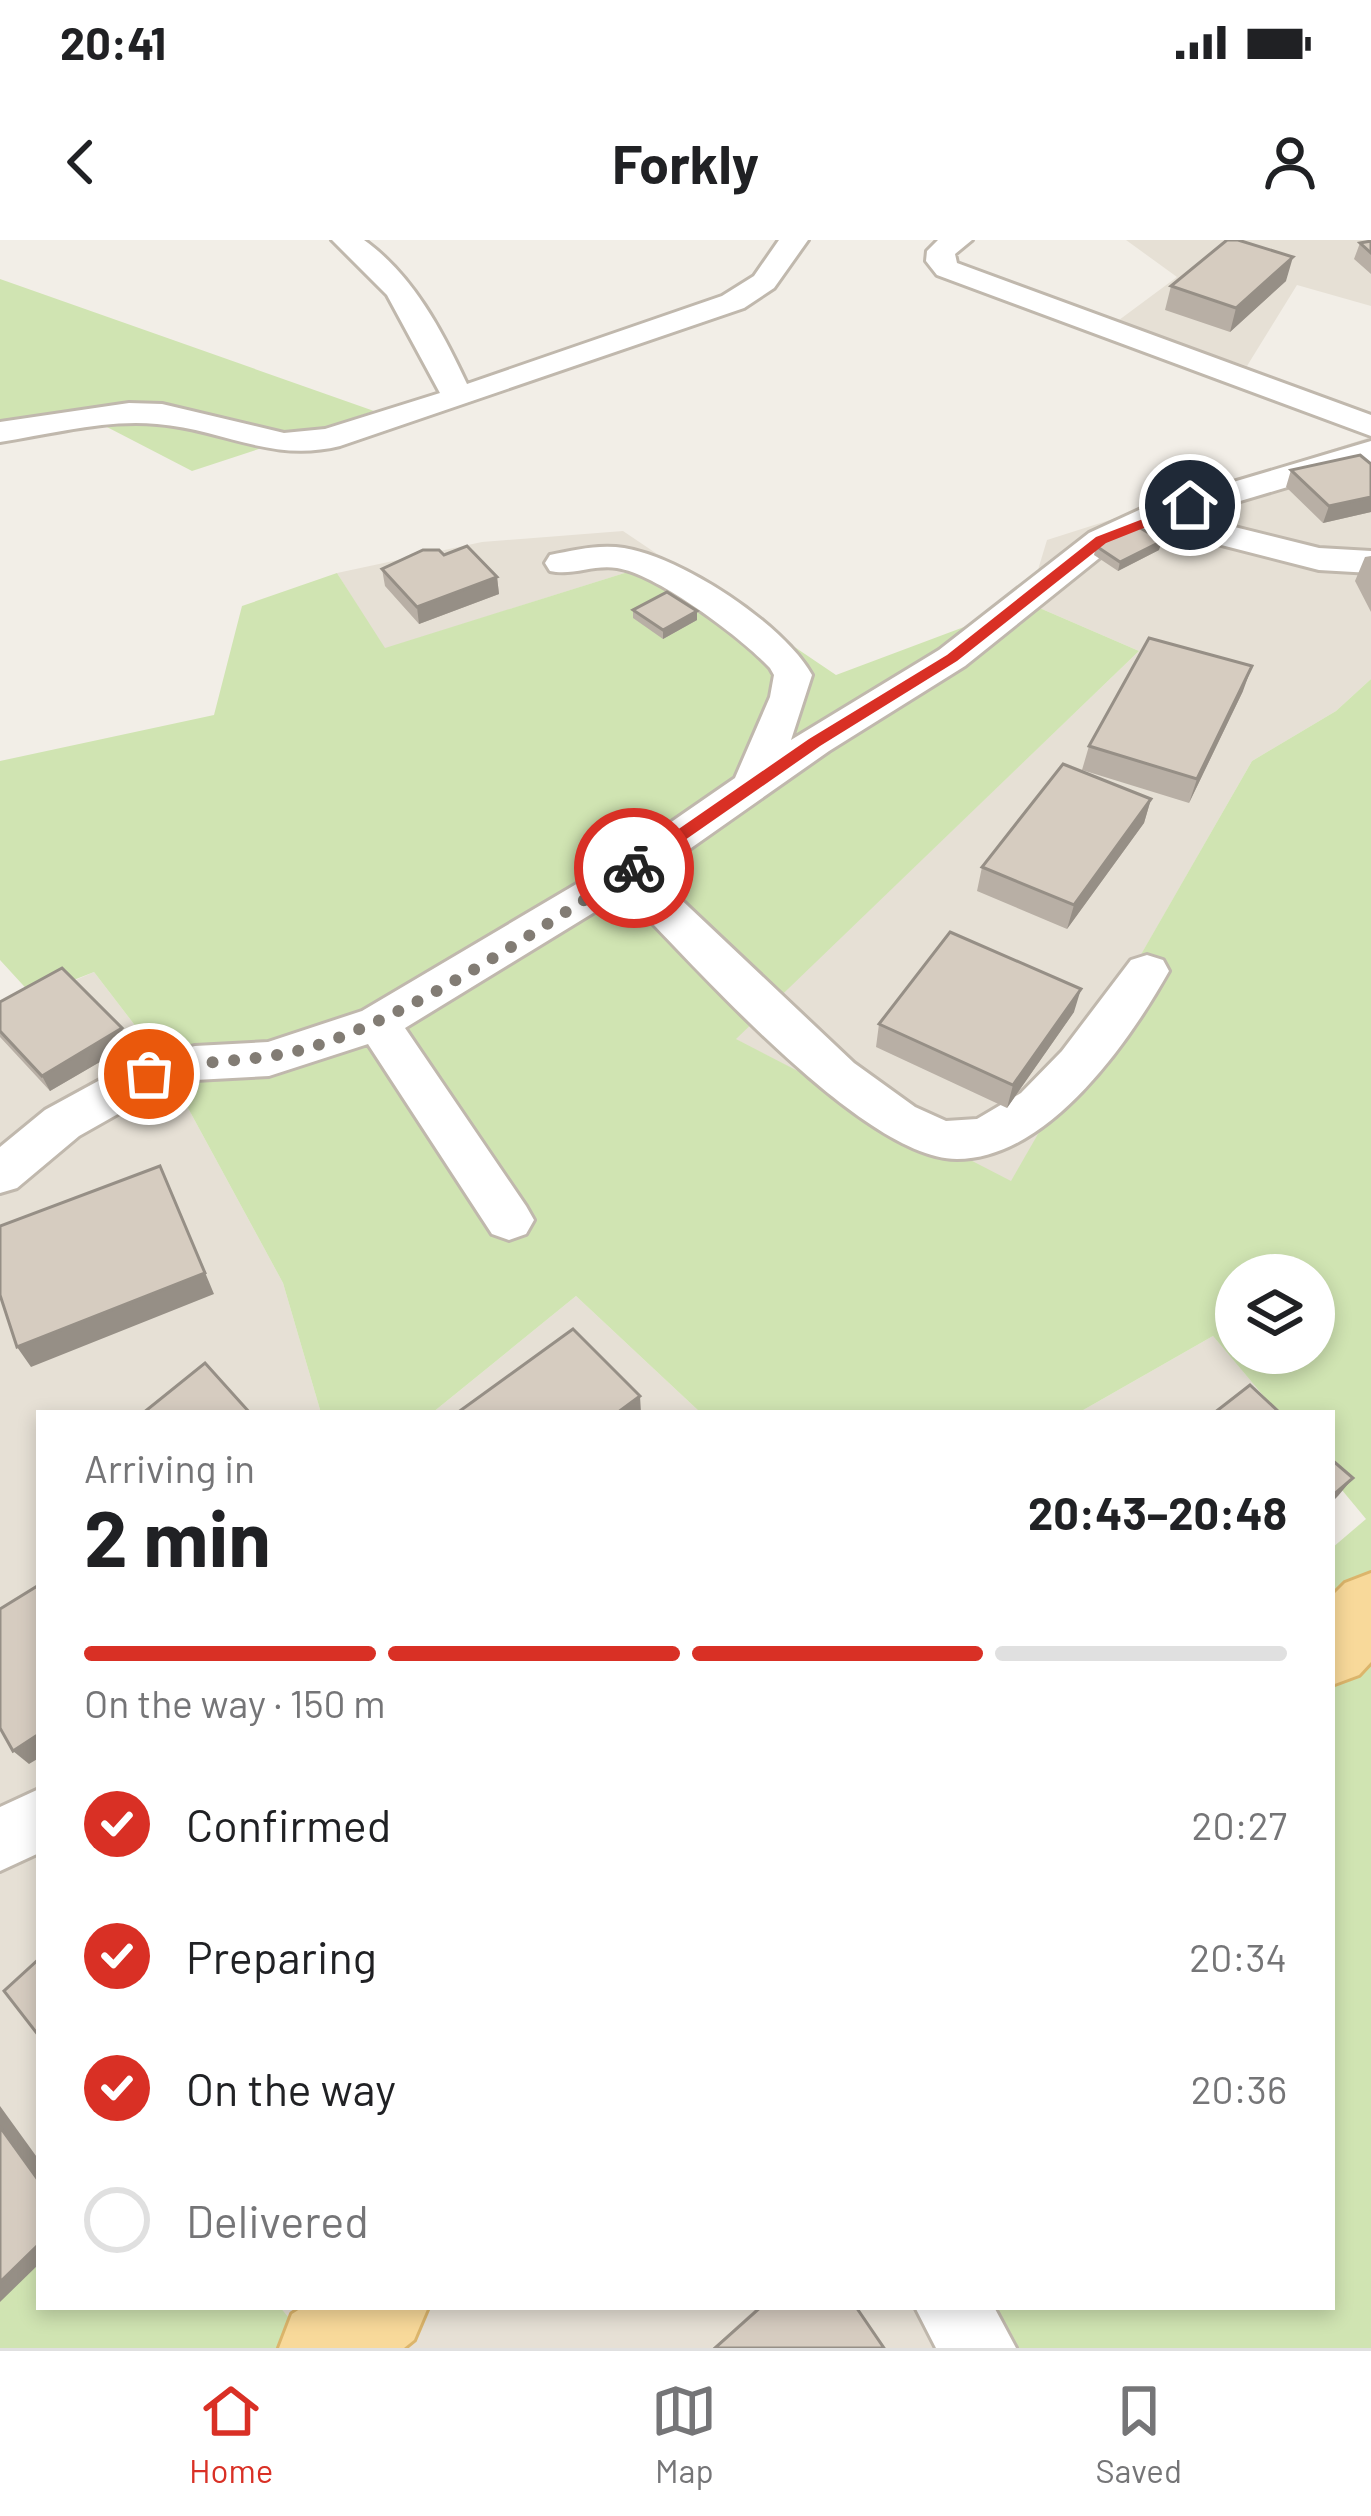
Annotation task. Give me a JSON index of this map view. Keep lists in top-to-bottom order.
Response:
{
  "page": {
    "status": "20:41",
    "header": "Forkly",
    "heading": ["2 min", "Arriving in", "20:43–20:48"],
    "bar": "On the way · 150 m",
    "list": [
      ["Confirmed", "20:27"],
      ["Preparing", "20:34"],
      ["On the way", "20:36"],
      "Delivered"
    ],
    "tabs": ["Home", "Map", "Saved"]
  }
}
